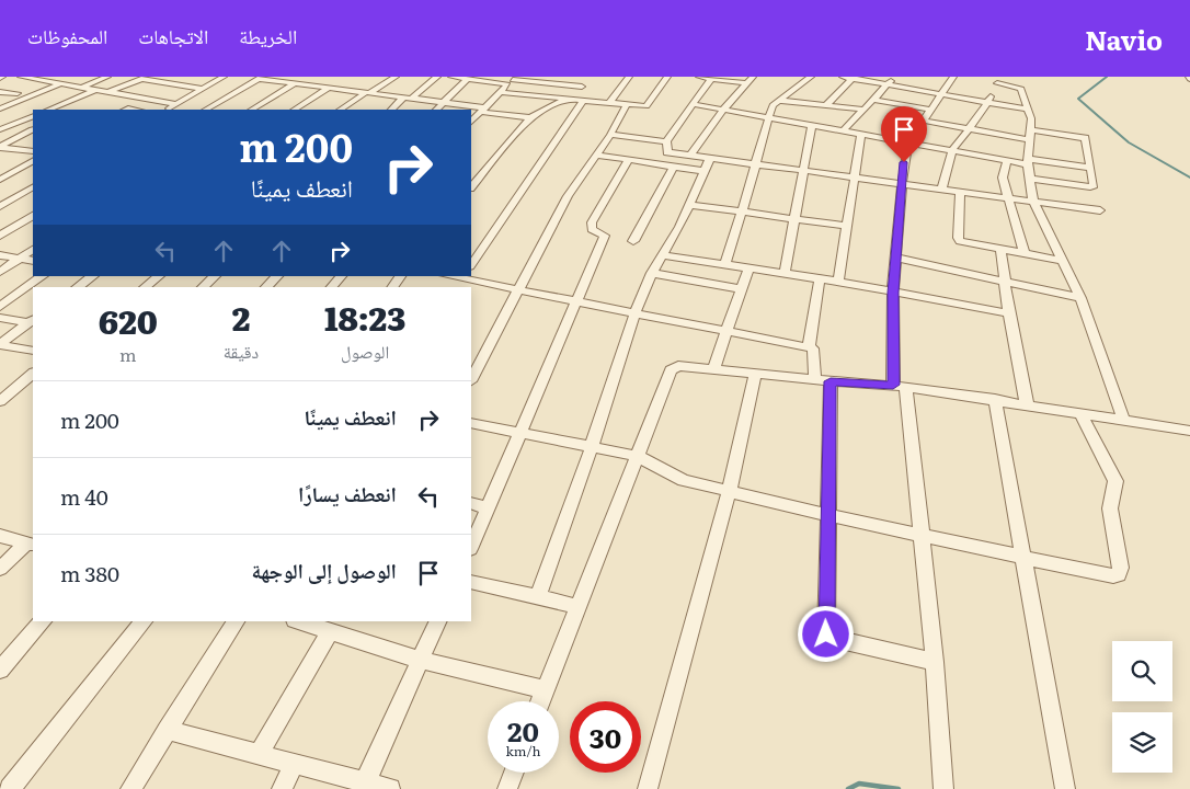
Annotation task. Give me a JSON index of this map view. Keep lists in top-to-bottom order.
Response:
{
  "page": {
    "header": "Navio",
    "nav": ["الخريطة", "الاتجاهات", "المحفوظات"],
    "turn": ["200 m", "انعطف يمينًا"],
    "eta": [
      "18:23",
      "الوصول",
      "2",
      "دقيقة",
      "620",
      "m"
    ],
    "list": [
      {
        "name": "انعطف يمينًا",
        "value": "200 m"
      },
      {
        "name": "انعطف يسارًا",
        "value": "40 m"
      },
      {
        "name": "الوصول إلى الوجهة",
        "value": "380 m"
      }
    ],
    "speed": "20 km/h",
    "limit": "30"
  }
}
